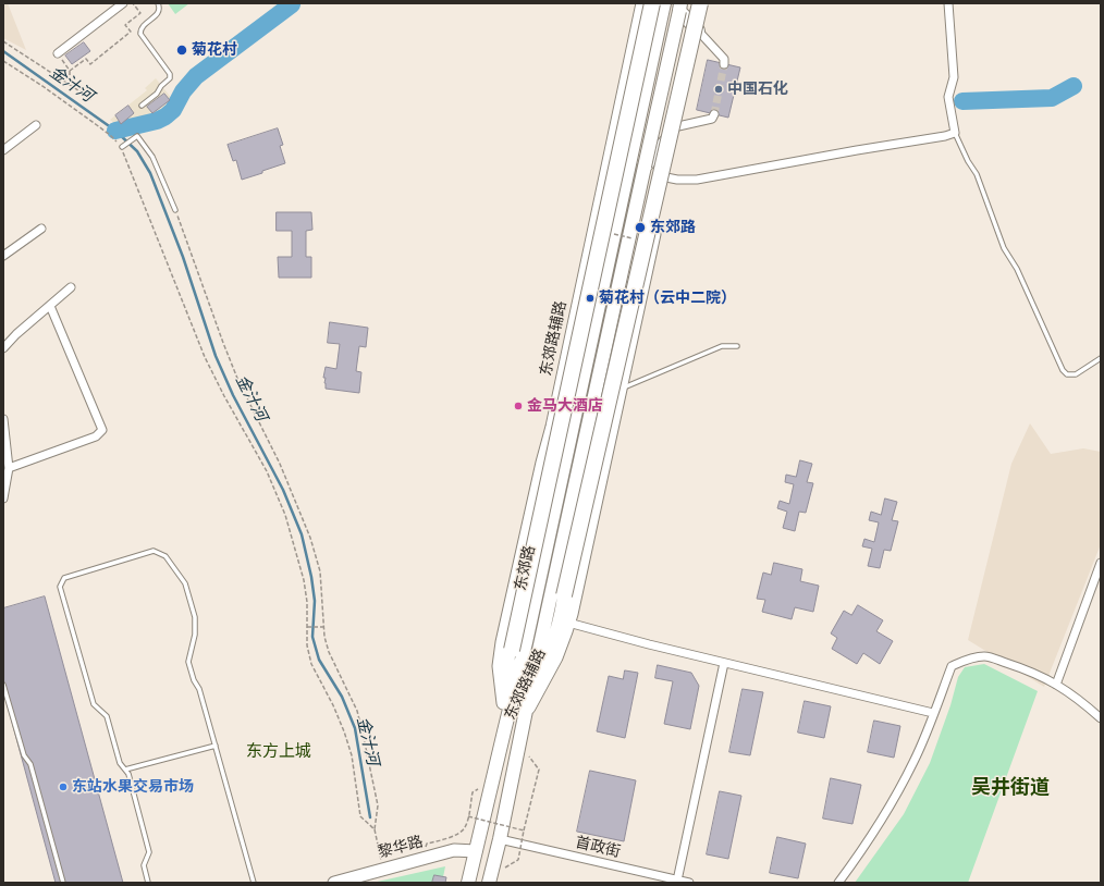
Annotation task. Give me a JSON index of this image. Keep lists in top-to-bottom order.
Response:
{
  "streets": {
    "main road": ["东郊路辅路", "东郊路", "黎华路"],
    "street": ["首政街"]
  },
  "crossings": [
    ["东郊路辅路", "东郊路"],
    ["东郊路", "黎华路"],
    ["东郊路", "首政街"]
  ],
  "districts": ["东方上城", "吴井街道"],
  "water": ["金汁河"],
  "places": [
    "菊花村",
    "中国石化",
    "东郊路",
    "菊花村（云中二院）",
    "金马大酒店",
    "东站水果交易市场"
  ]
}
